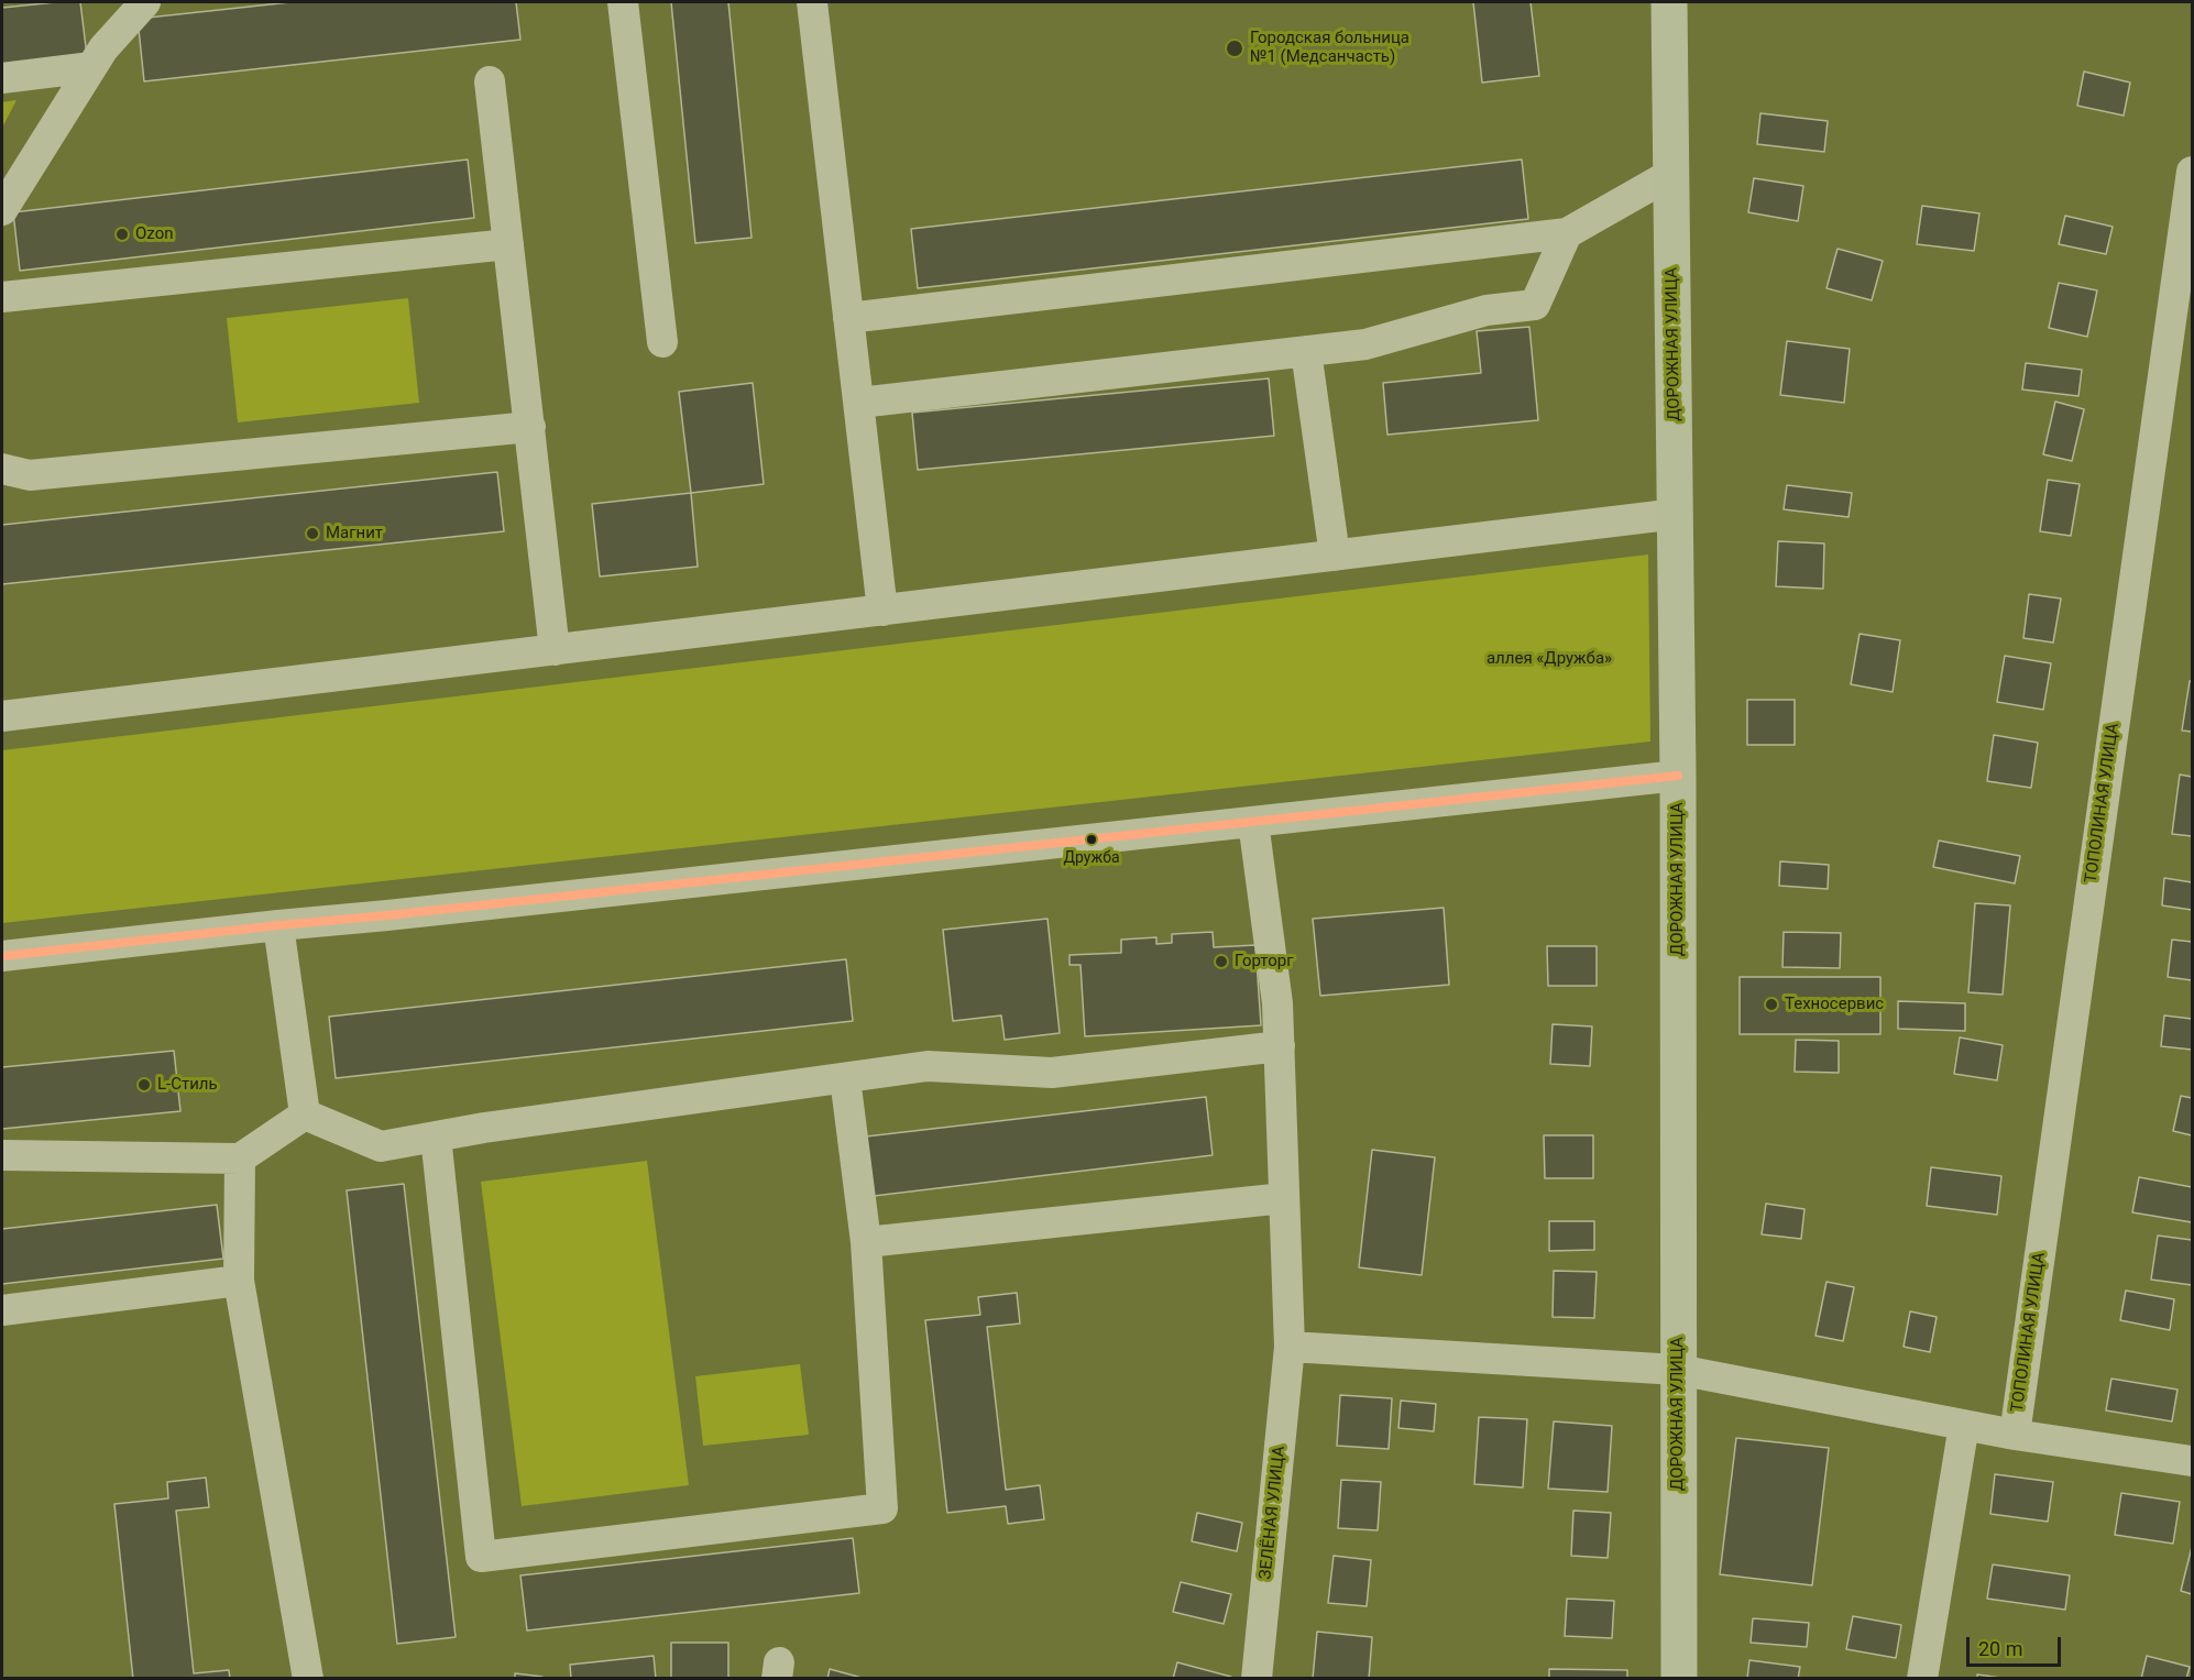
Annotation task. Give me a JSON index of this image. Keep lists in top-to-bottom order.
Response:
{
  "streets": {
    "main road": ["ДОРОЖНАЯ УЛИЦА"],
    "street": ["ТОПОЛИНАЯ УЛИЦА", "ЗЕЛЁНАЯ УЛИЦА"]
  },
  "parks": ["аллея «Дружба»"],
  "places": [
    "Городская больница №1 (Медсанчасть)",
    "Ozon",
    "Магнит",
    "Дружба",
    "Горторг",
    "Техносервис",
    "L-Стиль"
  ],
  "scale_bar": "20 m"
}
